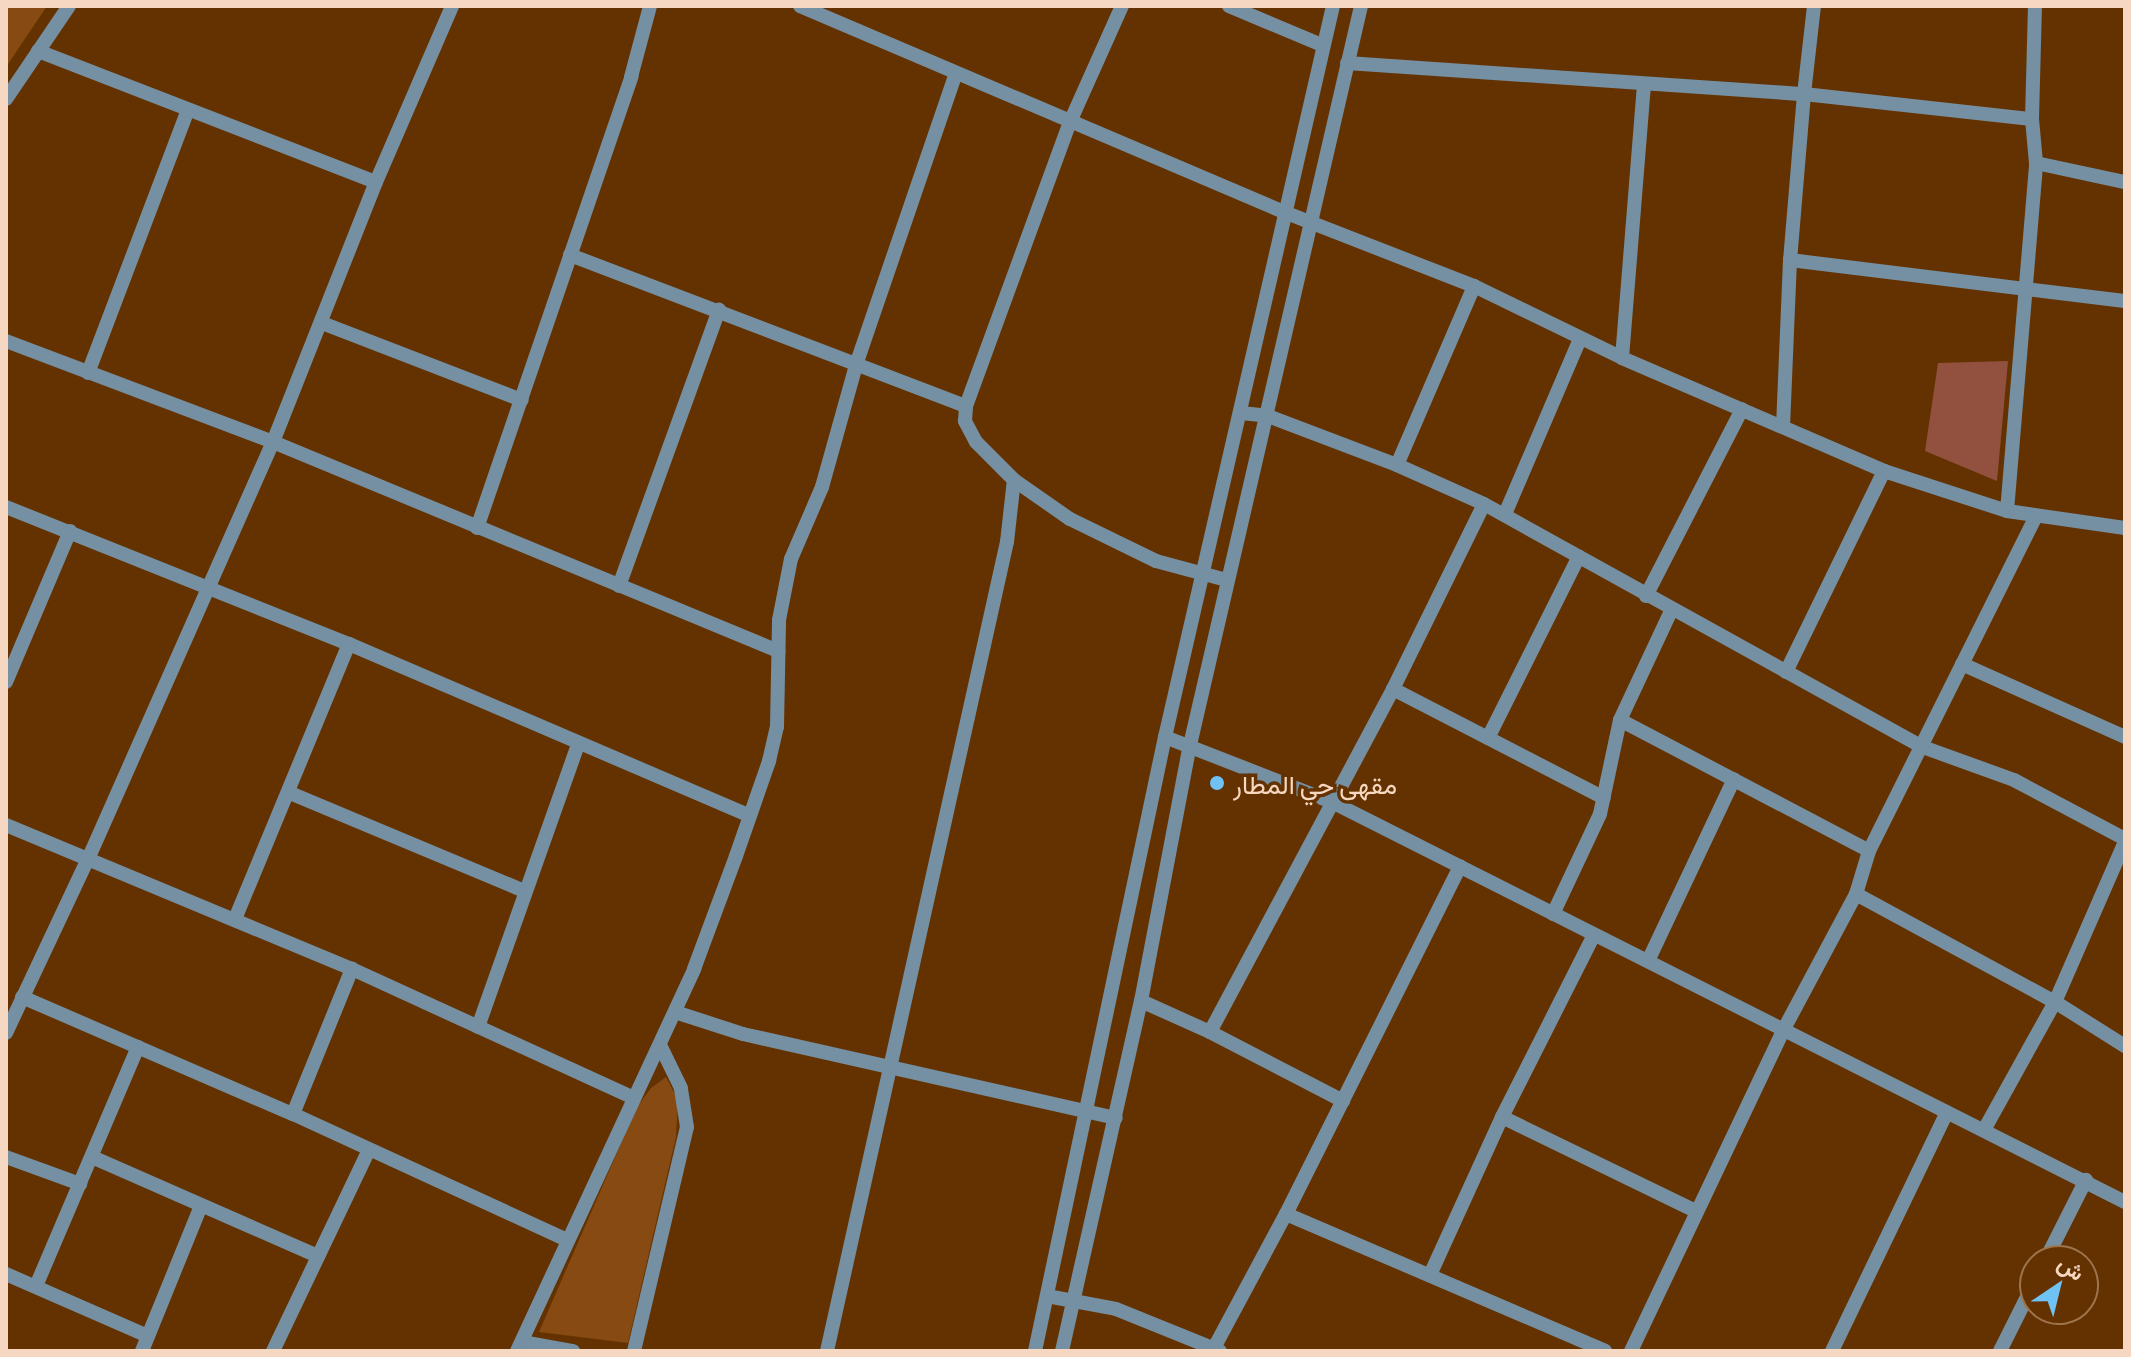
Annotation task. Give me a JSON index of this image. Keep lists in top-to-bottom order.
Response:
{
  "places": ["مقهى حي المطار"],
  "north": "top right"
}
